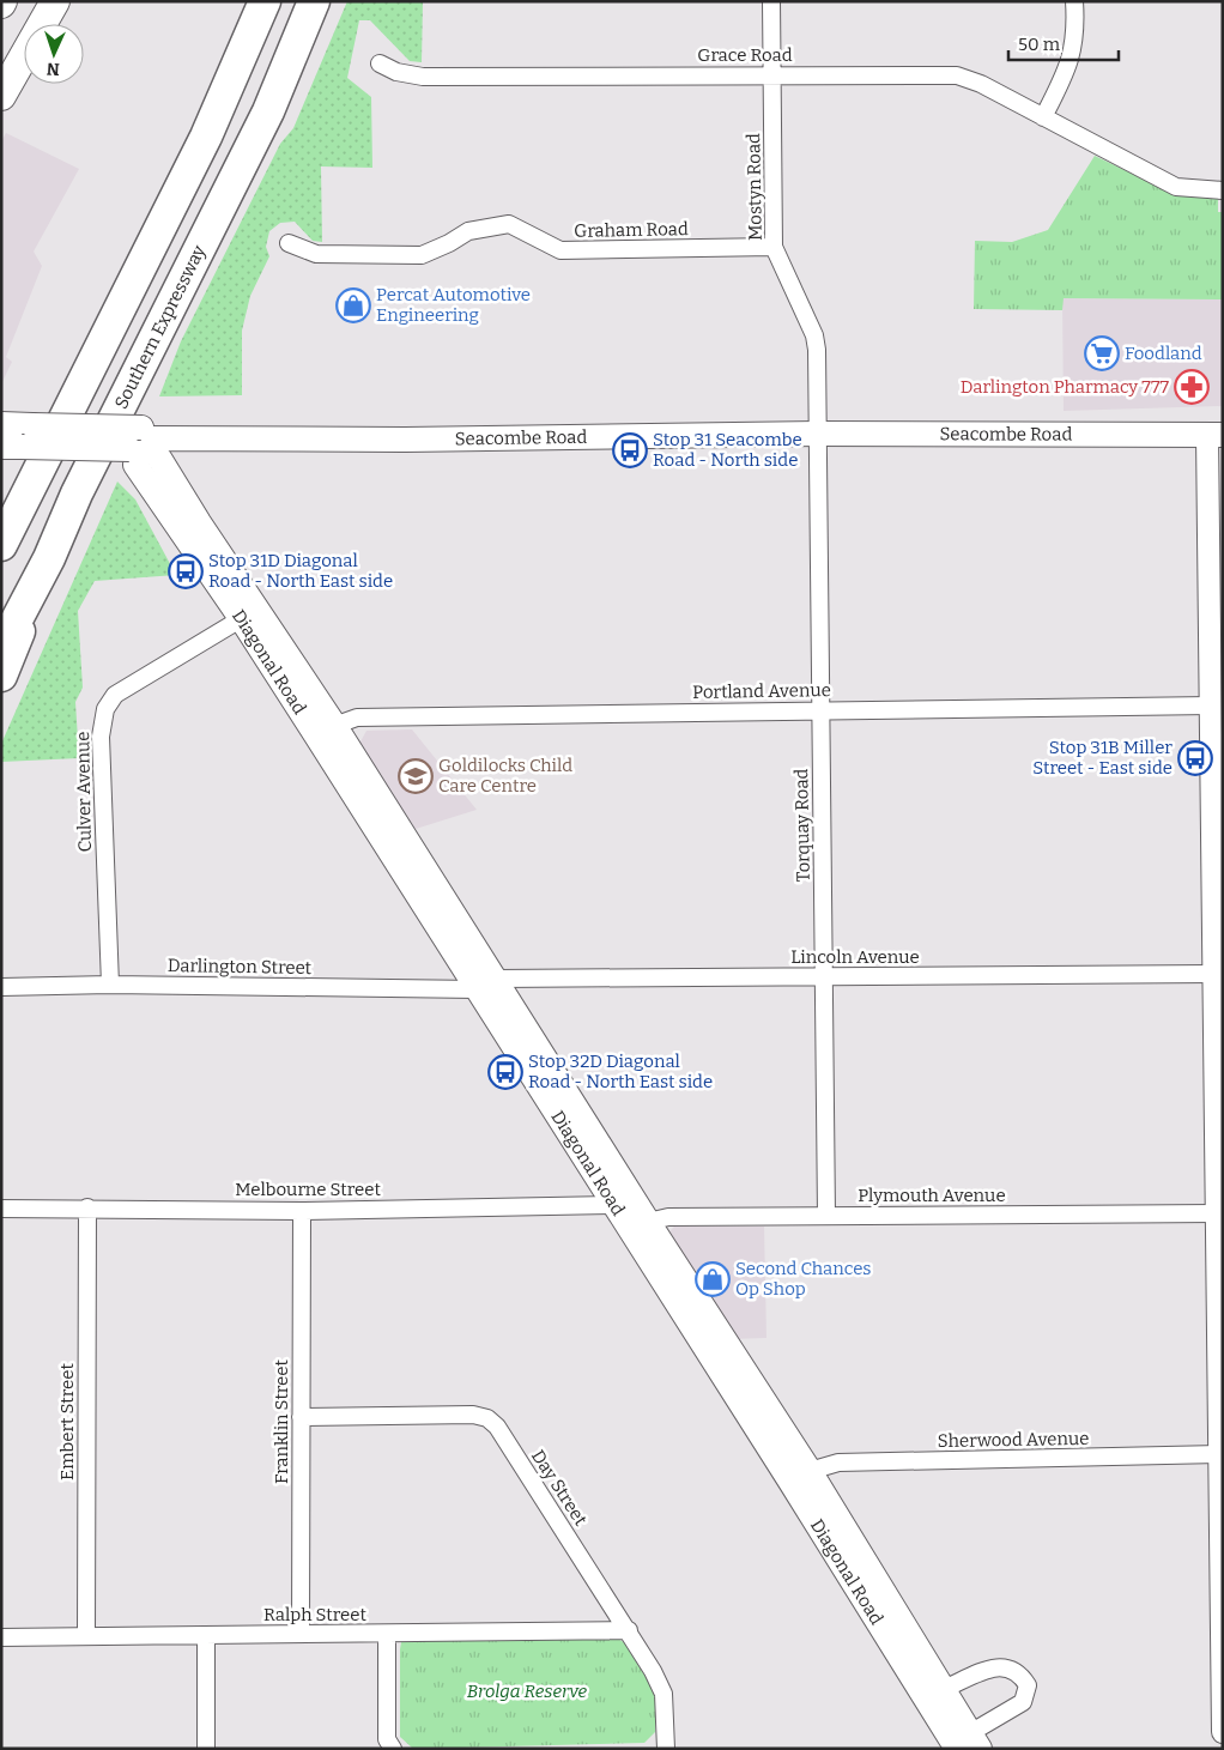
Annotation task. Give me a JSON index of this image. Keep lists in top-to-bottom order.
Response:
{
  "streets": {
    "highway": ["Southern Expressway"],
    "main road": ["Seacombe Road", "Diagonal Road"],
    "street": [
      "Grace Road",
      "Mostyn Road",
      "Graham Road",
      "Portland Avenue",
      "Culver Avenue",
      "Torquay Road",
      "Lincoln Avenue",
      "Darlington Street",
      "Melbourne Street",
      "Plymouth Avenue",
      "Embert Street",
      "Franklin Street",
      "Sherwood Avenue",
      "Day Street",
      "Ralph Street"
    ]
  },
  "crossings": [
    ["Grace Road", "Mostyn Road"],
    ["Mostyn Road", "Graham Road"],
    ["Mostyn Road", "Seacombe Road"],
    ["Mostyn Road", "Torquay Road"],
    ["Seacombe Road", "Diagonal Road"],
    ["Seacombe Road", "Torquay Road"],
    ["Diagonal Road", "Portland Avenue"],
    ["Diagonal Road", "Culver Avenue"],
    ["Diagonal Road", "Lincoln Avenue"],
    ["Diagonal Road", "Darlington Street"],
    ["Diagonal Road", "Melbourne Street"],
    ["Diagonal Road", "Plymouth Avenue"],
    ["Diagonal Road", "Sherwood Avenue"],
    ["Portland Avenue", "Torquay Road"],
    ["Culver Avenue", "Darlington Street"],
    ["Torquay Road", "Lincoln Avenue"],
    ["Torquay Road", "Plymouth Avenue"],
    ["Lincoln Avenue", "Darlington Street"],
    ["Melbourne Street", "Embert Street"],
    ["Melbourne Street", "Franklin Street"],
    ["Embert Street", "Ralph Street"],
    ["Franklin Street", "Day Street"],
    ["Franklin Street", "Ralph Street"],
    ["Day Street", "Ralph Street"]
  ],
  "parks": ["Brolga Reserve"],
  "places": {
    "shop": ["Percat Automotive Engineering", "Second Chances Op Shop"],
    "supermarket": ["Foodland"],
    "pharmacy": ["Darlington Pharmacy 777"],
    "bus stop": [
      "Stop 31 Seacombe Road - North side",
      "Stop 31D Diagonal Road - North East side",
      "Stop 31B Miller Street - East side",
      "Stop 32D Diagonal Road - North East side"
    ],
    "school or university": ["Goldilocks Child Care Centre"]
  },
  "scale_bar": "50 m",
  "north": "bottom"
}
